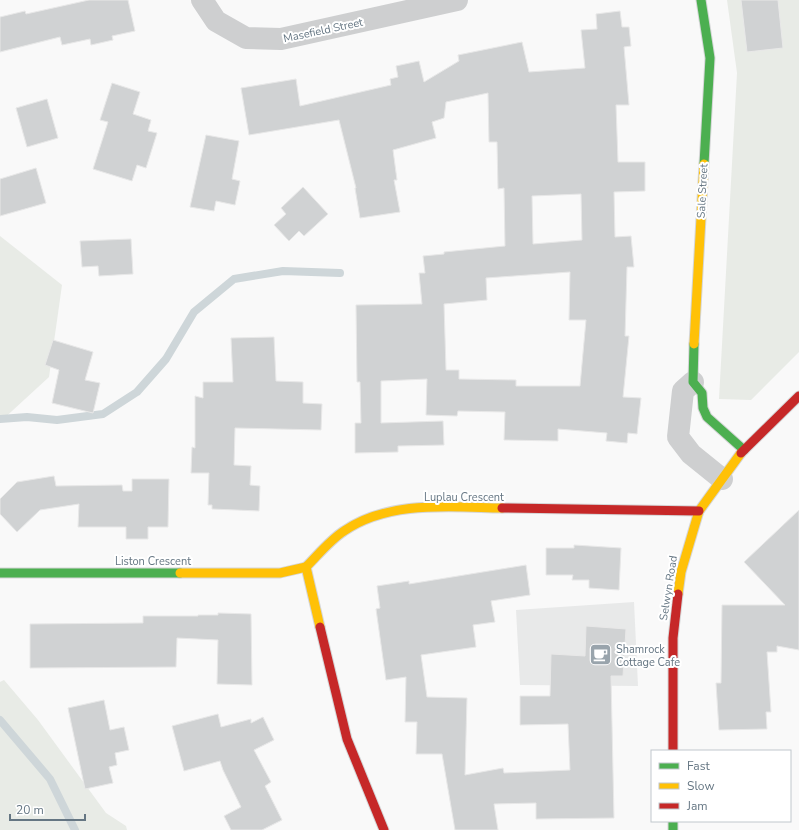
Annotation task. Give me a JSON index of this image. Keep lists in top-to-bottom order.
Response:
{
  "streets": {
    "street": [
      "Masefield Street",
      "Sale Street",
      "Luplau Crescent",
      "Liston Crescent",
      "Selwyn Road"
    ]
  },
  "crossings": [
    ["Luplau Crescent", "Liston Crescent"],
    ["Luplau Crescent", "Selwyn Road"]
  ],
  "places": {
    "cafe": ["Shamrock Cottage Cafe"]
  },
  "legend": ["Fast", "Slow", "Jam"],
  "scale_bar": "20 m"
}
